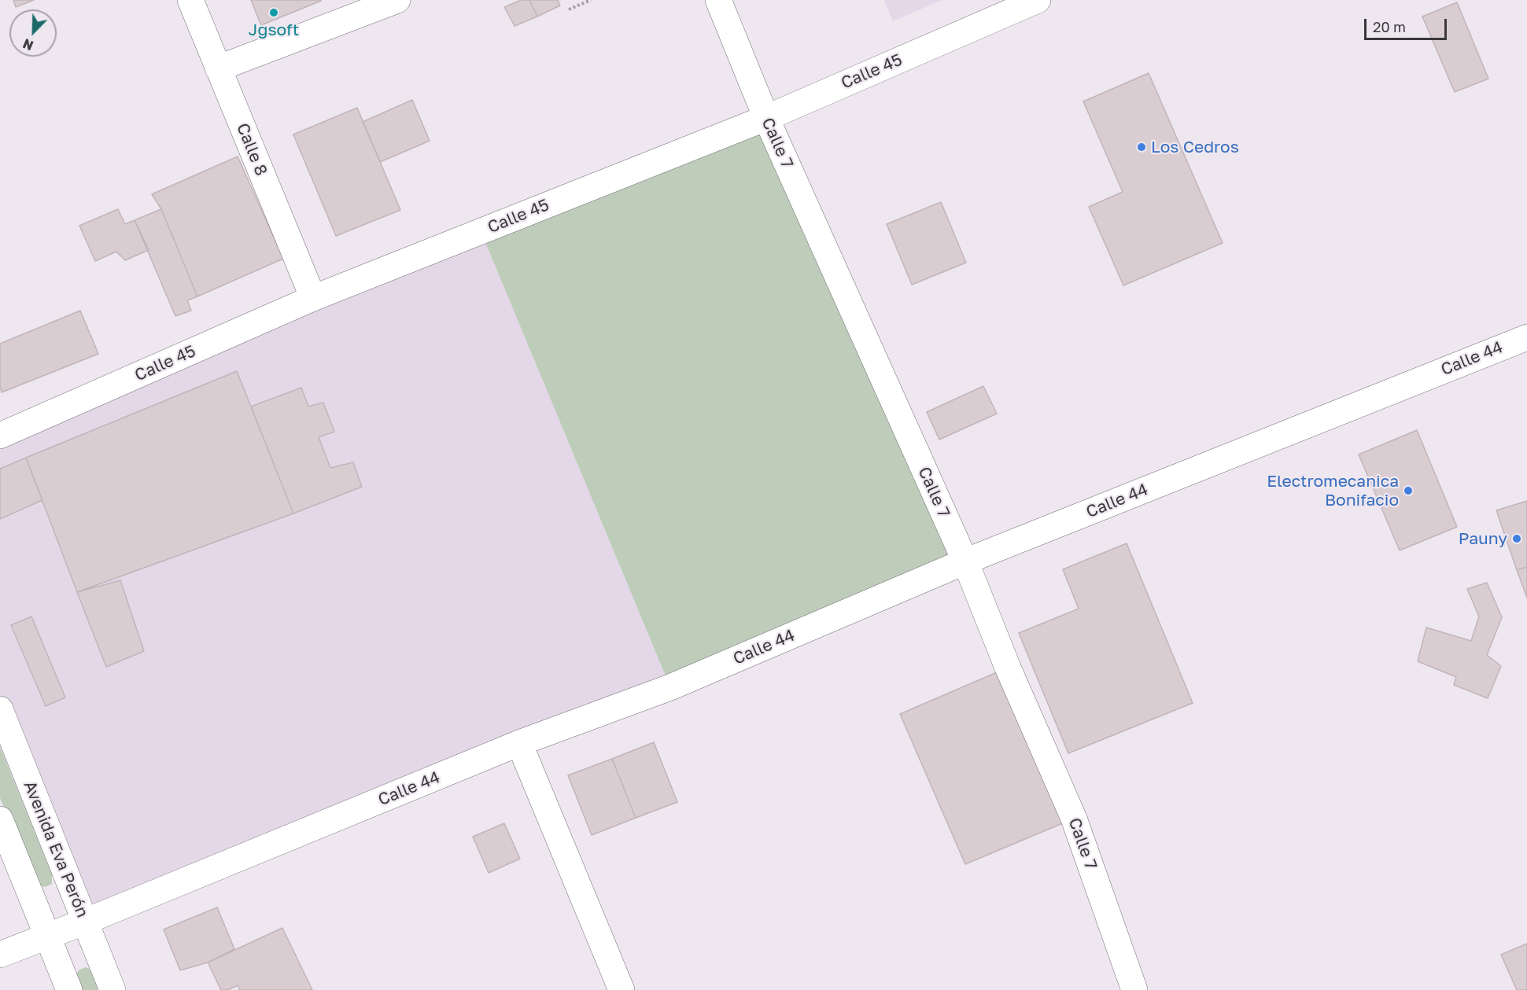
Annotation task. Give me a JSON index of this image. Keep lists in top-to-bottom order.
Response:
{
  "streets": {
    "street": [
      "Calle 45",
      "Calle 7",
      "Calle 8",
      "Calle 44",
      "Avenida Eva Perón"
    ]
  },
  "crossings": [
    ["Calle 45", "Calle 7"],
    ["Calle 45", "Calle 8"],
    ["Calle 7", "Calle 44"],
    ["Calle 44", "Avenida Eva Perón"]
  ],
  "places": [
    "Jgsoft",
    "Los Cedros",
    "Electromecanica Bonifacio",
    "Pauny"
  ],
  "scale_bar": "20 m",
  "north": "bottom left"
}
